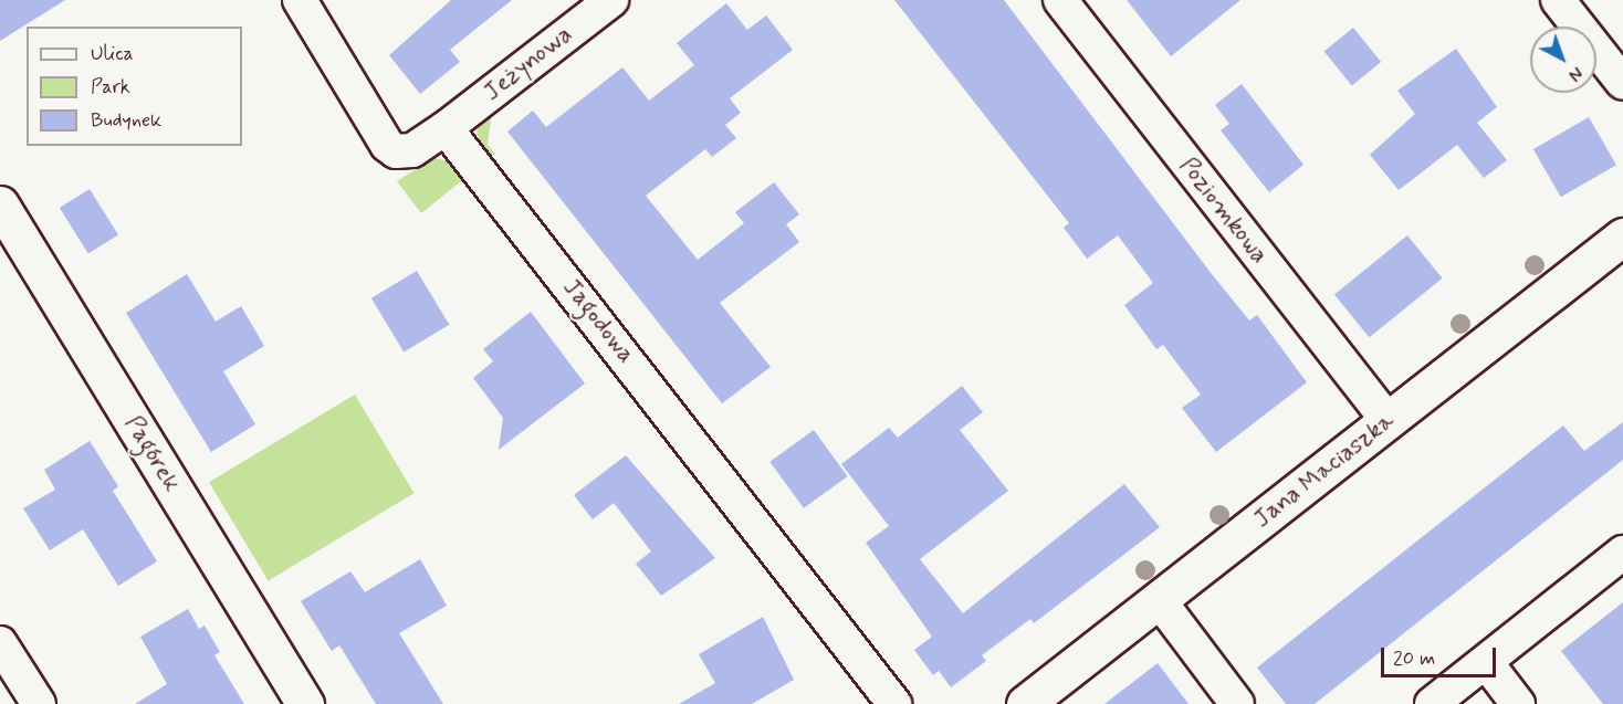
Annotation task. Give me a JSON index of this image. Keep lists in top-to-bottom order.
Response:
{
  "streets": {
    "street": [
      "Jeżynowa",
      "Poziomkowa",
      "Jagodowa",
      "Pagórek",
      "Jana Maciaszka"
    ]
  },
  "crossings": [
    ["Jeżynowa", "Jagodowa"],
    ["Poziomkowa", "Jana Maciaszka"]
  ],
  "legend": ["Ulica", "Park", "Budynek"],
  "scale_bar": "20 m",
  "north": "bottom right"
}
